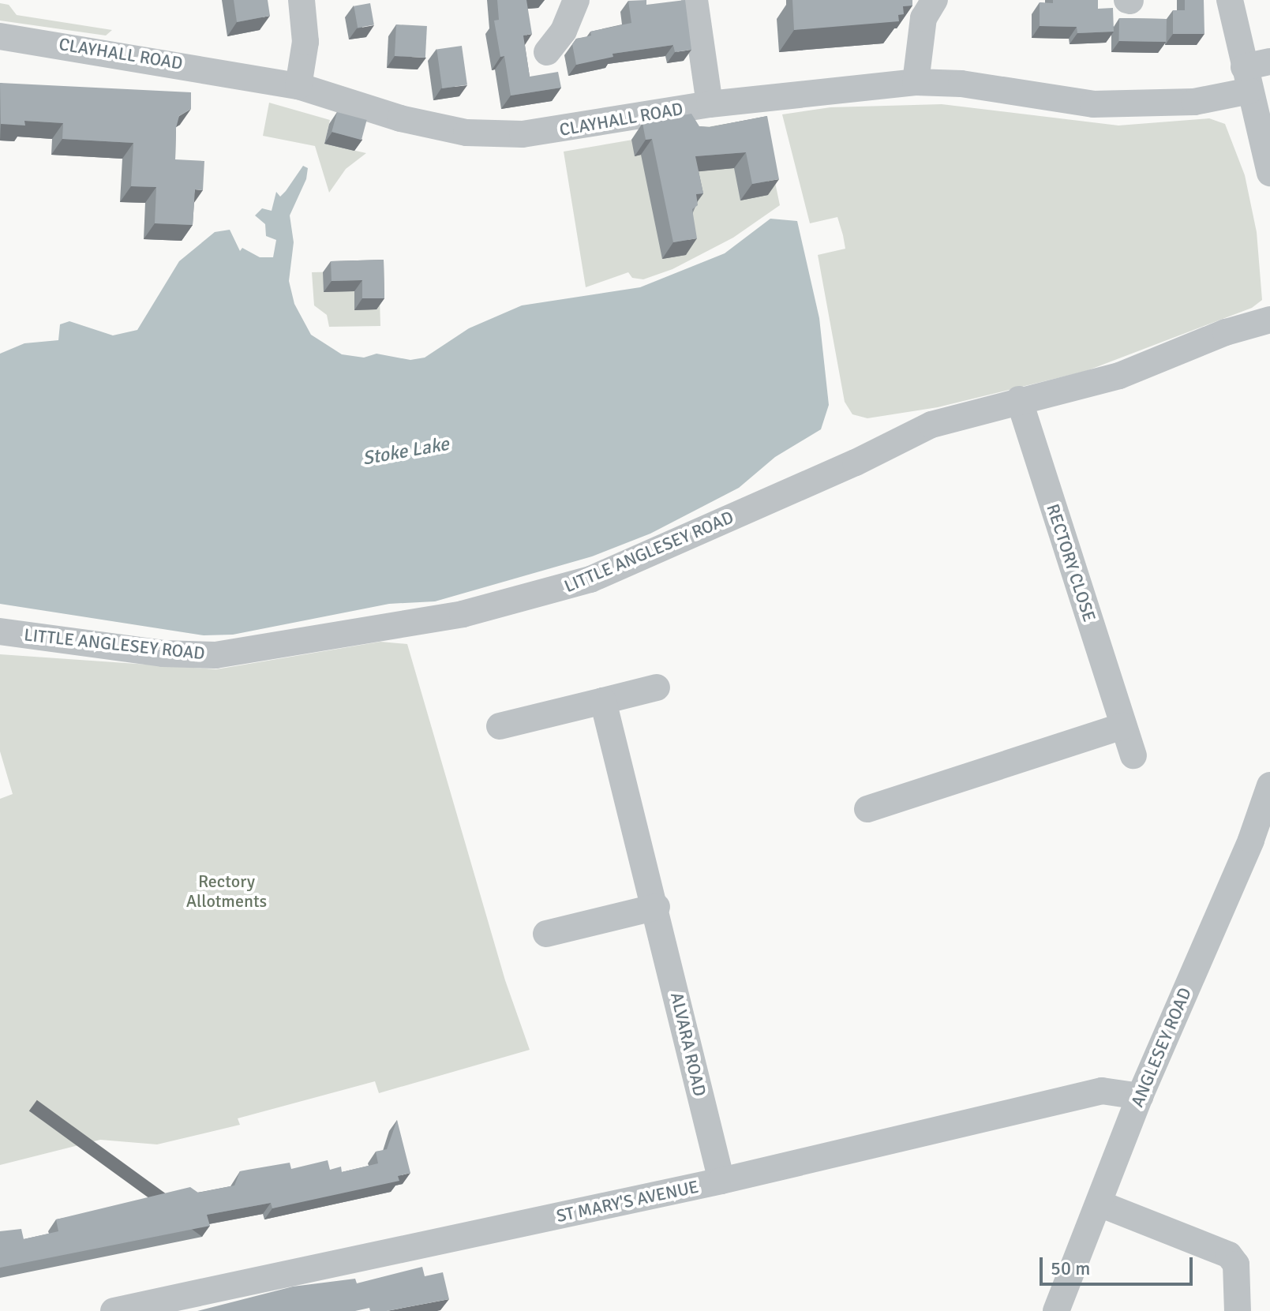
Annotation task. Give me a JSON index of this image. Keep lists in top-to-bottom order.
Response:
{
  "streets": {
    "street": [
      "CLAYHALL ROAD",
      "LITTLE ANGLESEY ROAD",
      "RECTORY CLOSE",
      "ALVARA ROAD",
      "ANGLESEY ROAD",
      "ST MARY'S AVENUE"
    ]
  },
  "crossings": [
    ["LITTLE ANGLESEY ROAD", "RECTORY CLOSE"],
    ["ALVARA ROAD", "ST MARY'S AVENUE"],
    ["ANGLESEY ROAD", "ST MARY'S AVENUE"]
  ],
  "water": ["Stoke Lake"],
  "parks": ["Rectory Allotments"],
  "scale_bar": "50 m"
}
